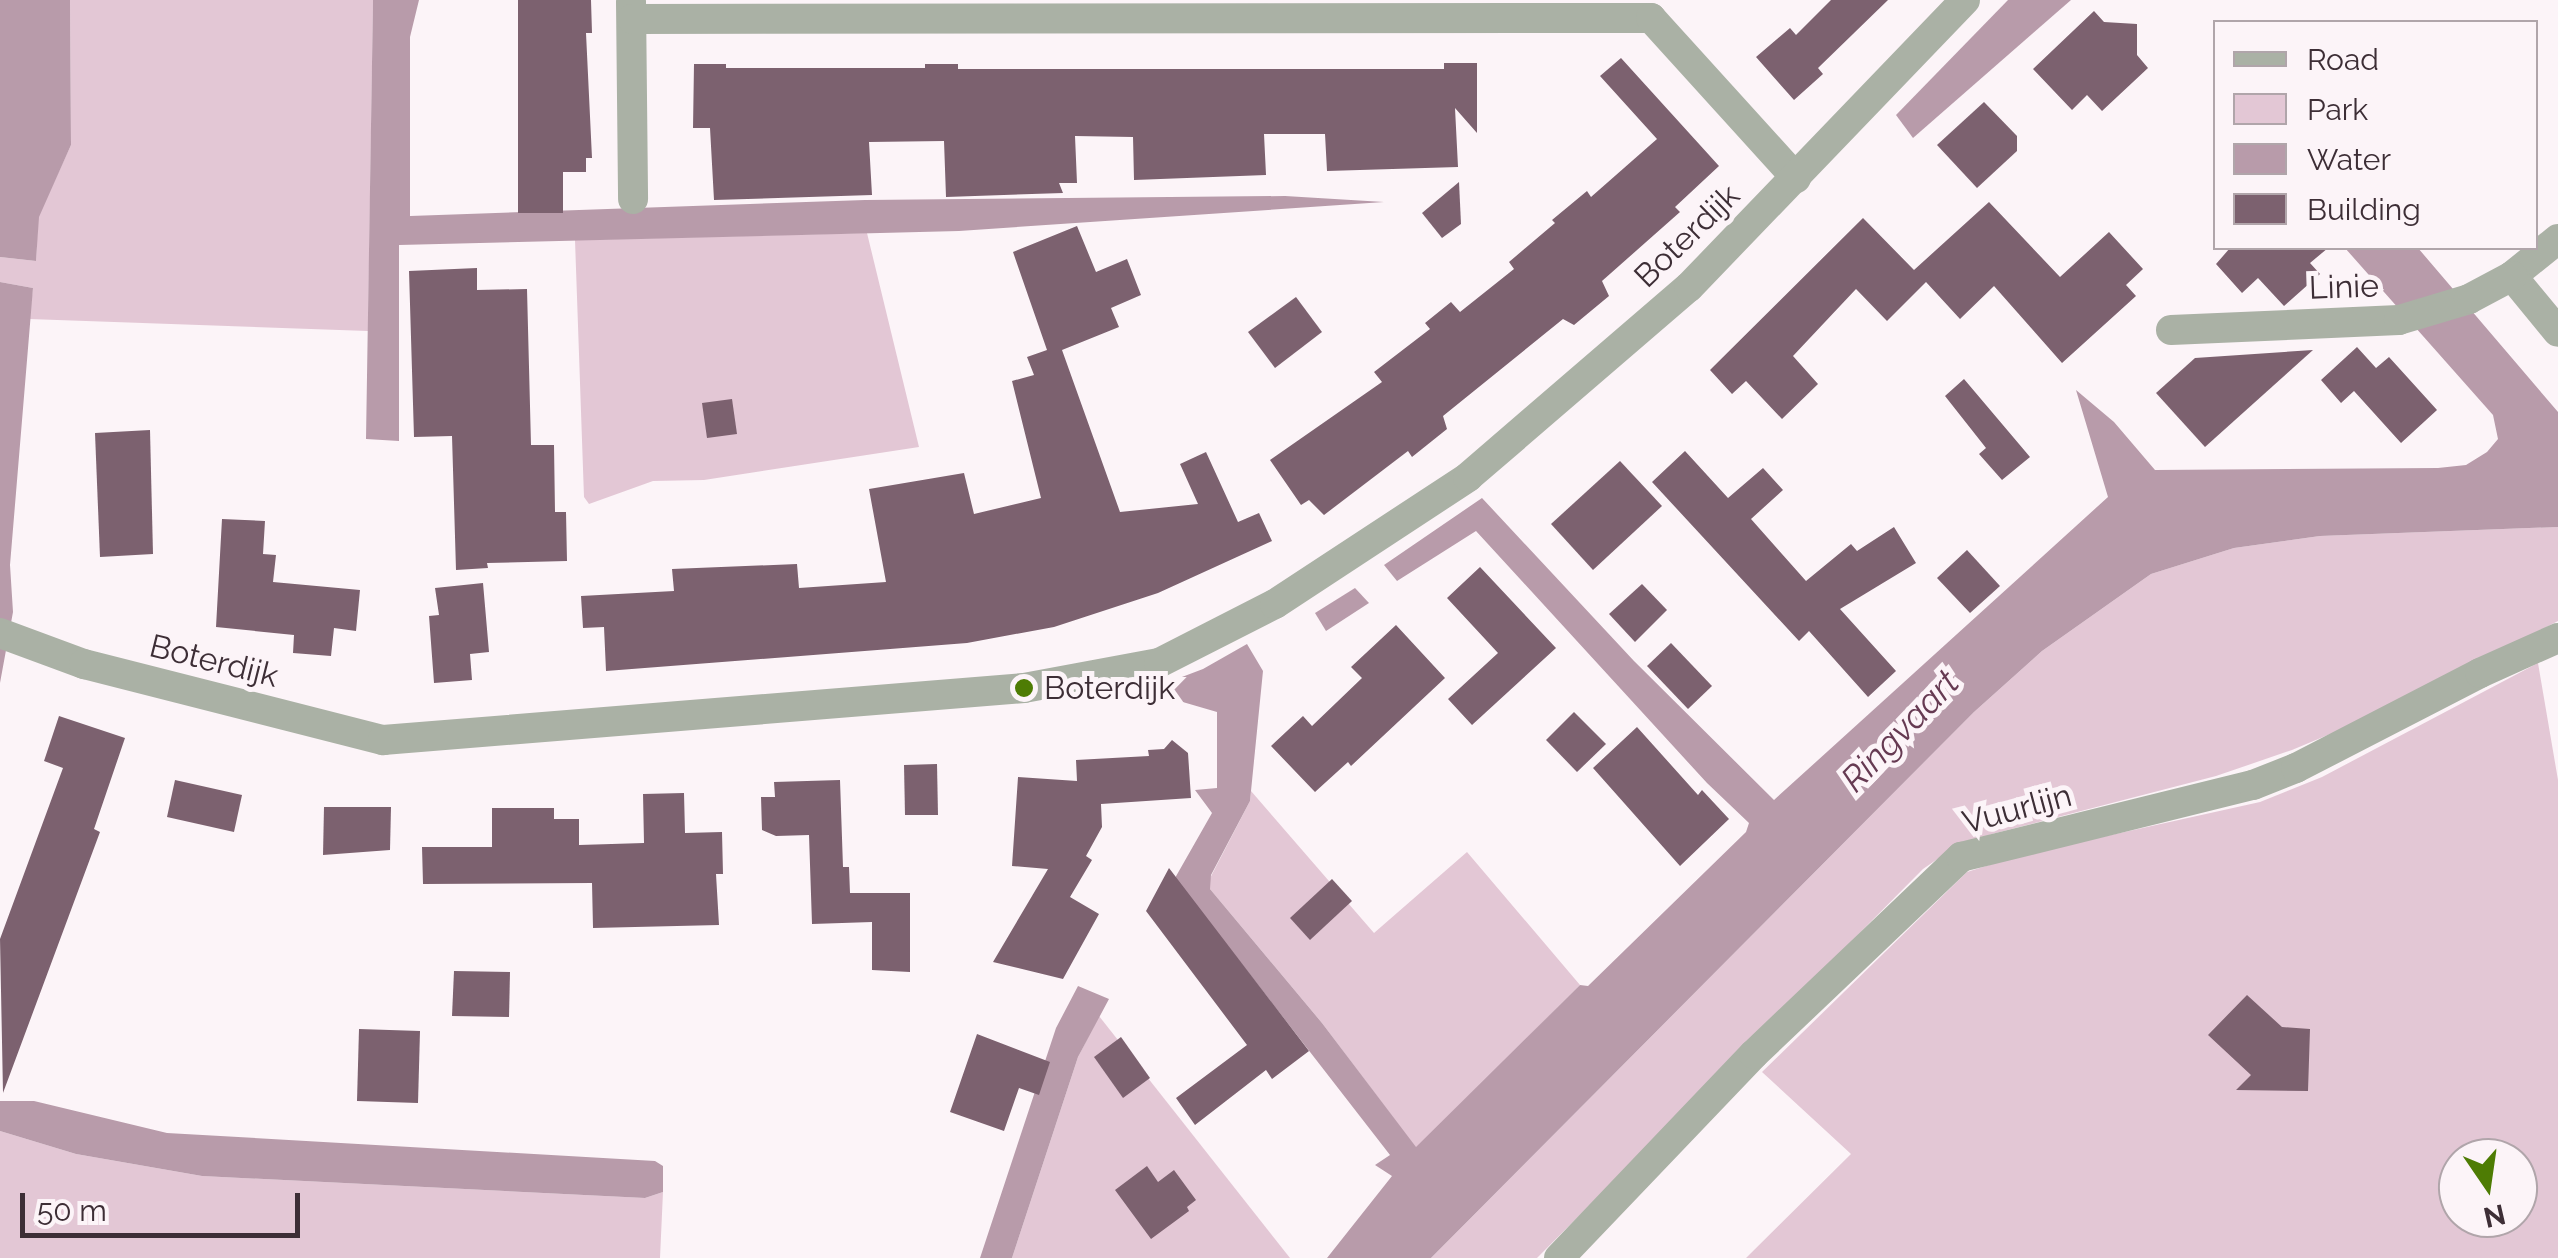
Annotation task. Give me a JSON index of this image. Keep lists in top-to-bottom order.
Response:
{
  "streets": {
    "street": ["Boterdijk", "Linie", "Vuurlijn"]
  },
  "water": ["Ringvaart"],
  "places": ["Boterdijk"],
  "legend": [
    "Road",
    "Park",
    "Water",
    "Building"
  ],
  "scale_bar": "50 m",
  "north": "bottom"
}
